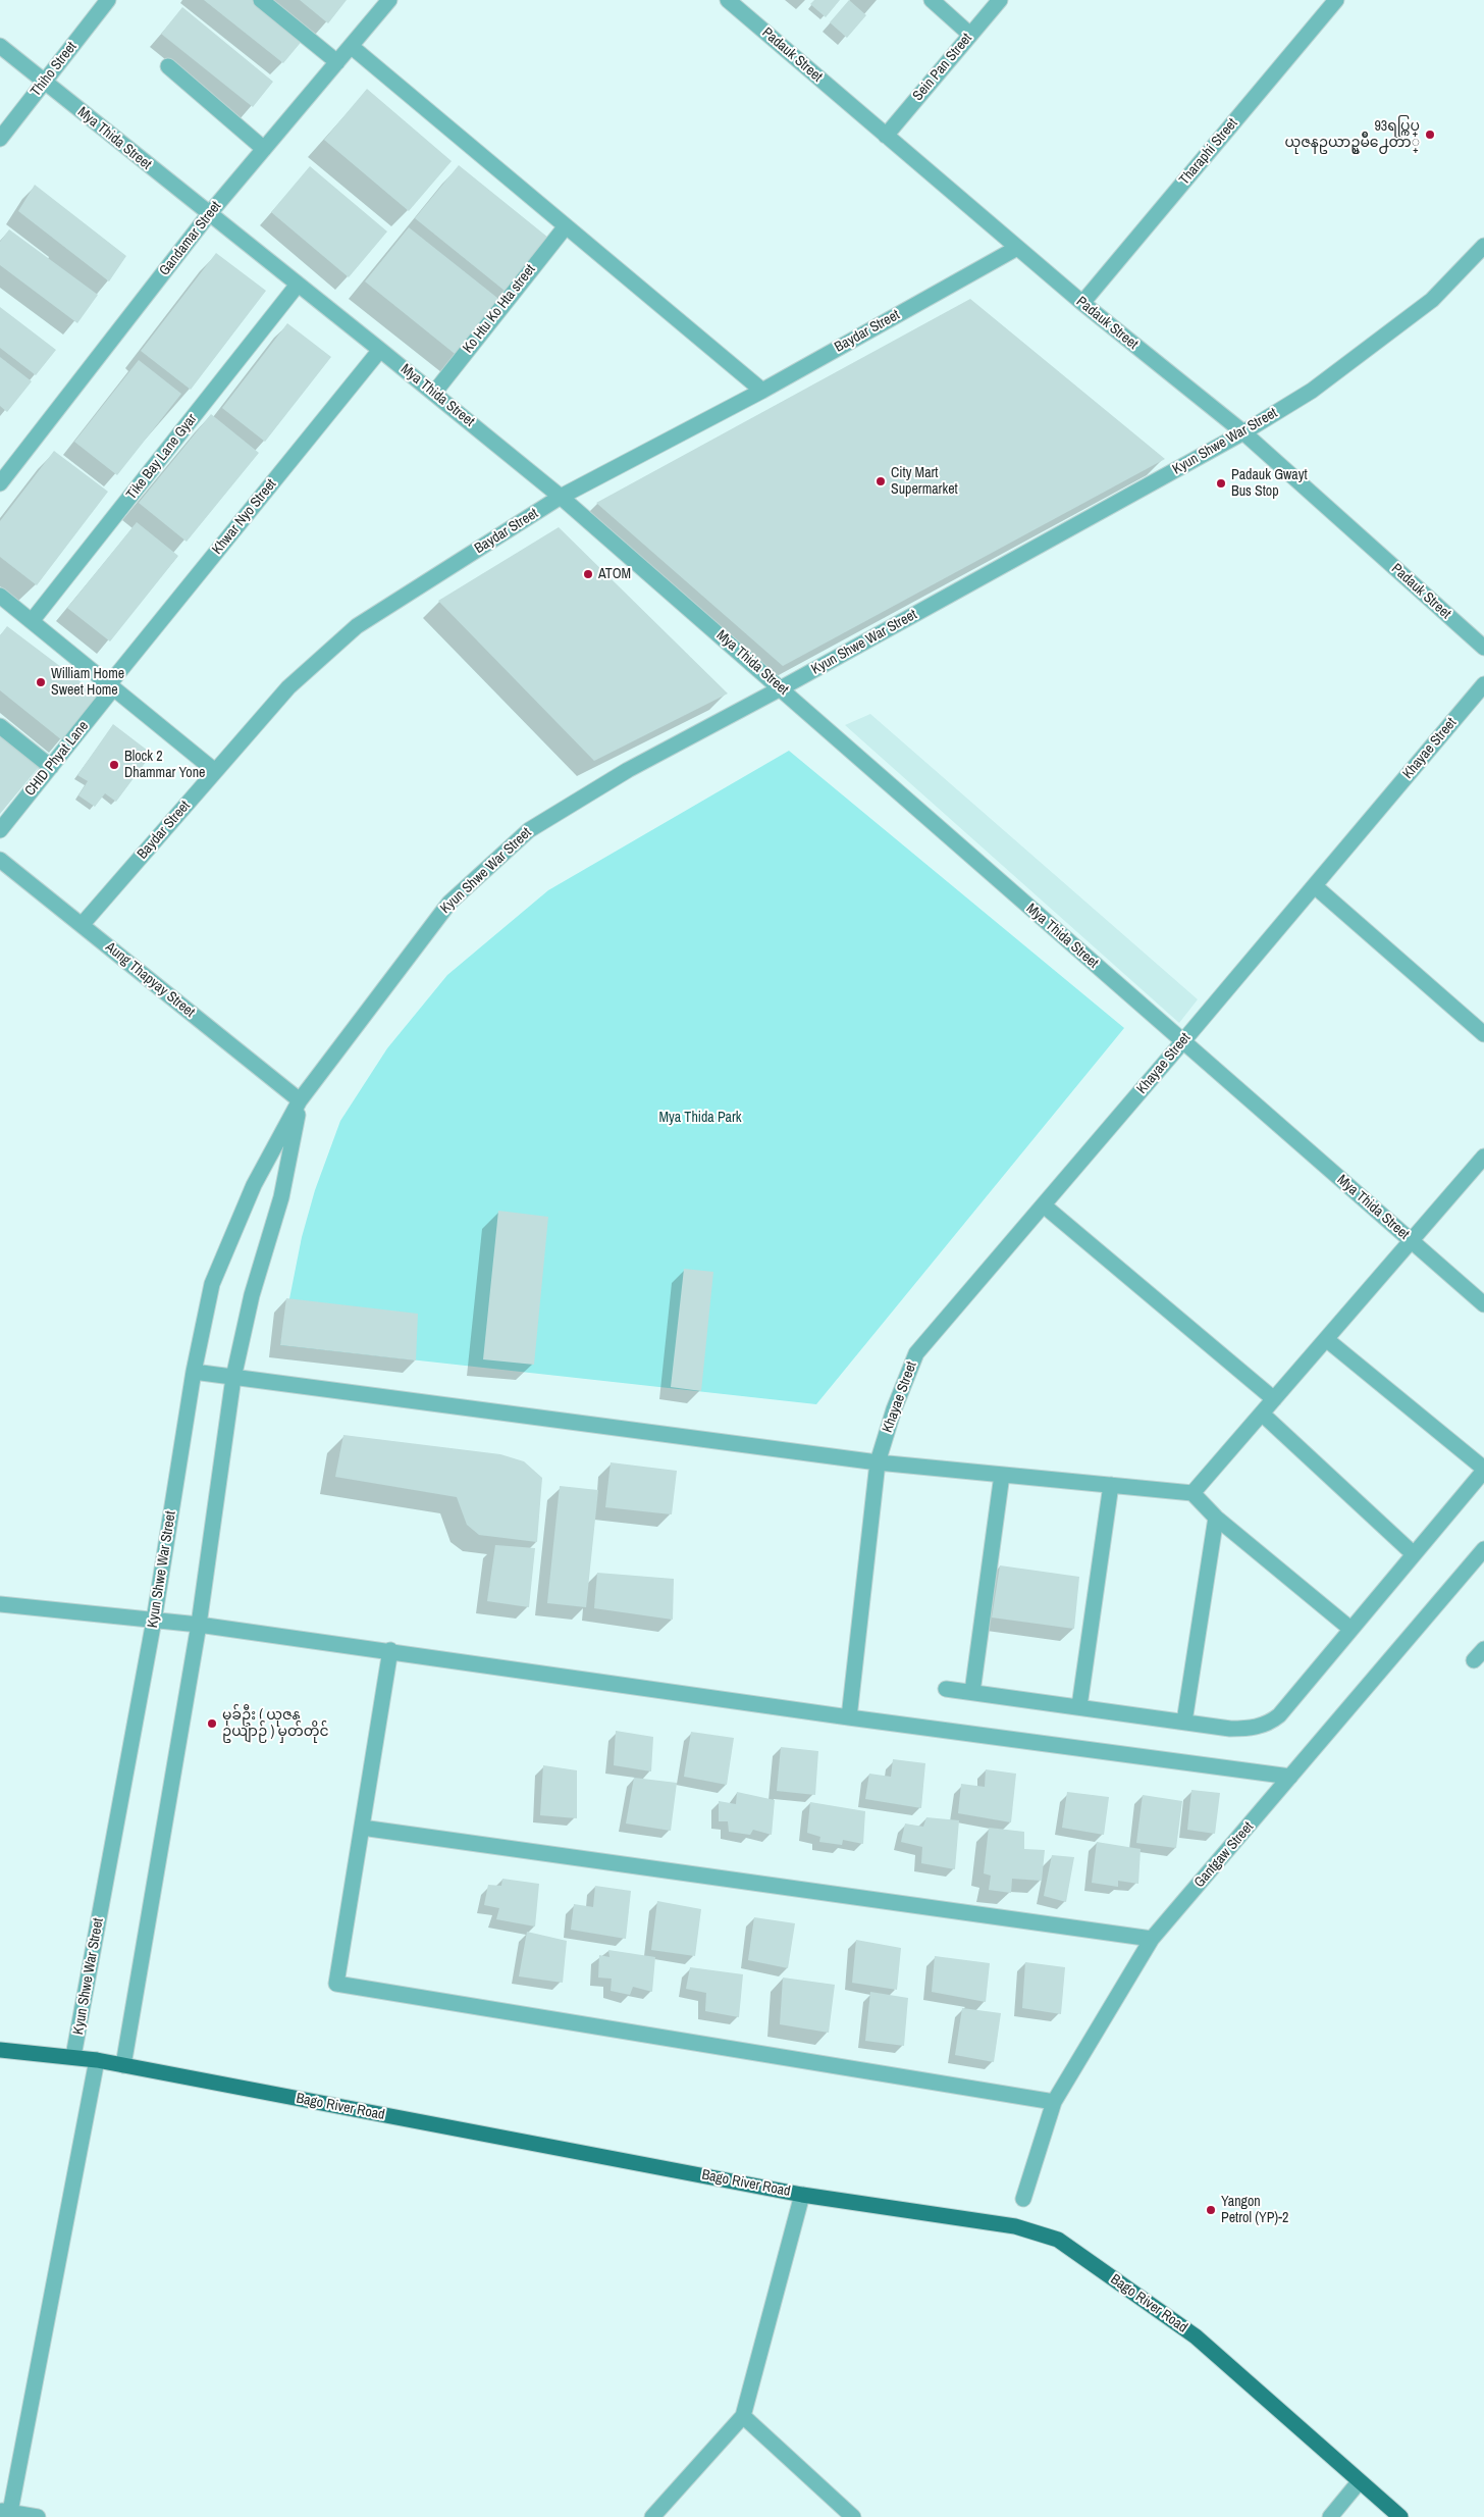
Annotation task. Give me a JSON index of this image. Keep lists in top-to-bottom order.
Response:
{
  "streets": {
    "main road": ["Bago River Road"],
    "street": [
      "Padauk Street",
      "Sein Pan Street",
      "Thiho Street",
      "Mya Thida Street",
      "Tharaphi Street",
      "Gandamar Street",
      "Ko Htu Ko Hta street",
      "Baydar Street",
      "Kyun Shwe War Street",
      "Tike Bay Lane Gyar",
      "Khwar Nyo Street",
      "Khayae Street",
      "CHID Phyat Lane",
      "Aung Thapyay Street",
      "Gantgaw Street"
    ]
  },
  "crossings": [
    ["Padauk Street", "Sein Pan Street"],
    ["Padauk Street", "Tharaphi Street"],
    ["Padauk Street", "Baydar Street"],
    ["Padauk Street", "Kyun Shwe War Street"],
    ["Thiho Street", "Mya Thida Street"],
    ["Mya Thida Street", "Gandamar Street"],
    ["Mya Thida Street", "Ko Htu Ko Hta street"],
    ["Mya Thida Street", "Baydar Street"],
    ["Mya Thida Street", "Kyun Shwe War Street"],
    ["Mya Thida Street", "Tike Bay Lane Gyar"],
    ["Mya Thida Street", "Khwar Nyo Street"],
    ["Mya Thida Street", "Khayae Street"],
    ["Baydar Street", "Aung Thapyay Street"],
    ["Kyun Shwe War Street", "Aung Thapyay Street"],
    ["Kyun Shwe War Street", "Bago River Road"],
    ["Khwar Nyo Street", "CHID Phyat Lane"]
  ],
  "parks": ["Mya Thida Park"],
  "places": [
    "93ရပ္ကြပ္ ယုဇနဥယာဥ္ၿမိဳ႕ေတာ္",
    "City Mart Supermarket",
    "Padauk Gwayt Bus Stop",
    "ATOM",
    "William Home Sweet Home",
    "Block 2 Dhammar Yone",
    "မုခ်ဦး ( ယုဇန ဥယျာဉ် ) မှတ်တိုင်",
    "Yangon Petrol (YP)-2"
  ]
}
